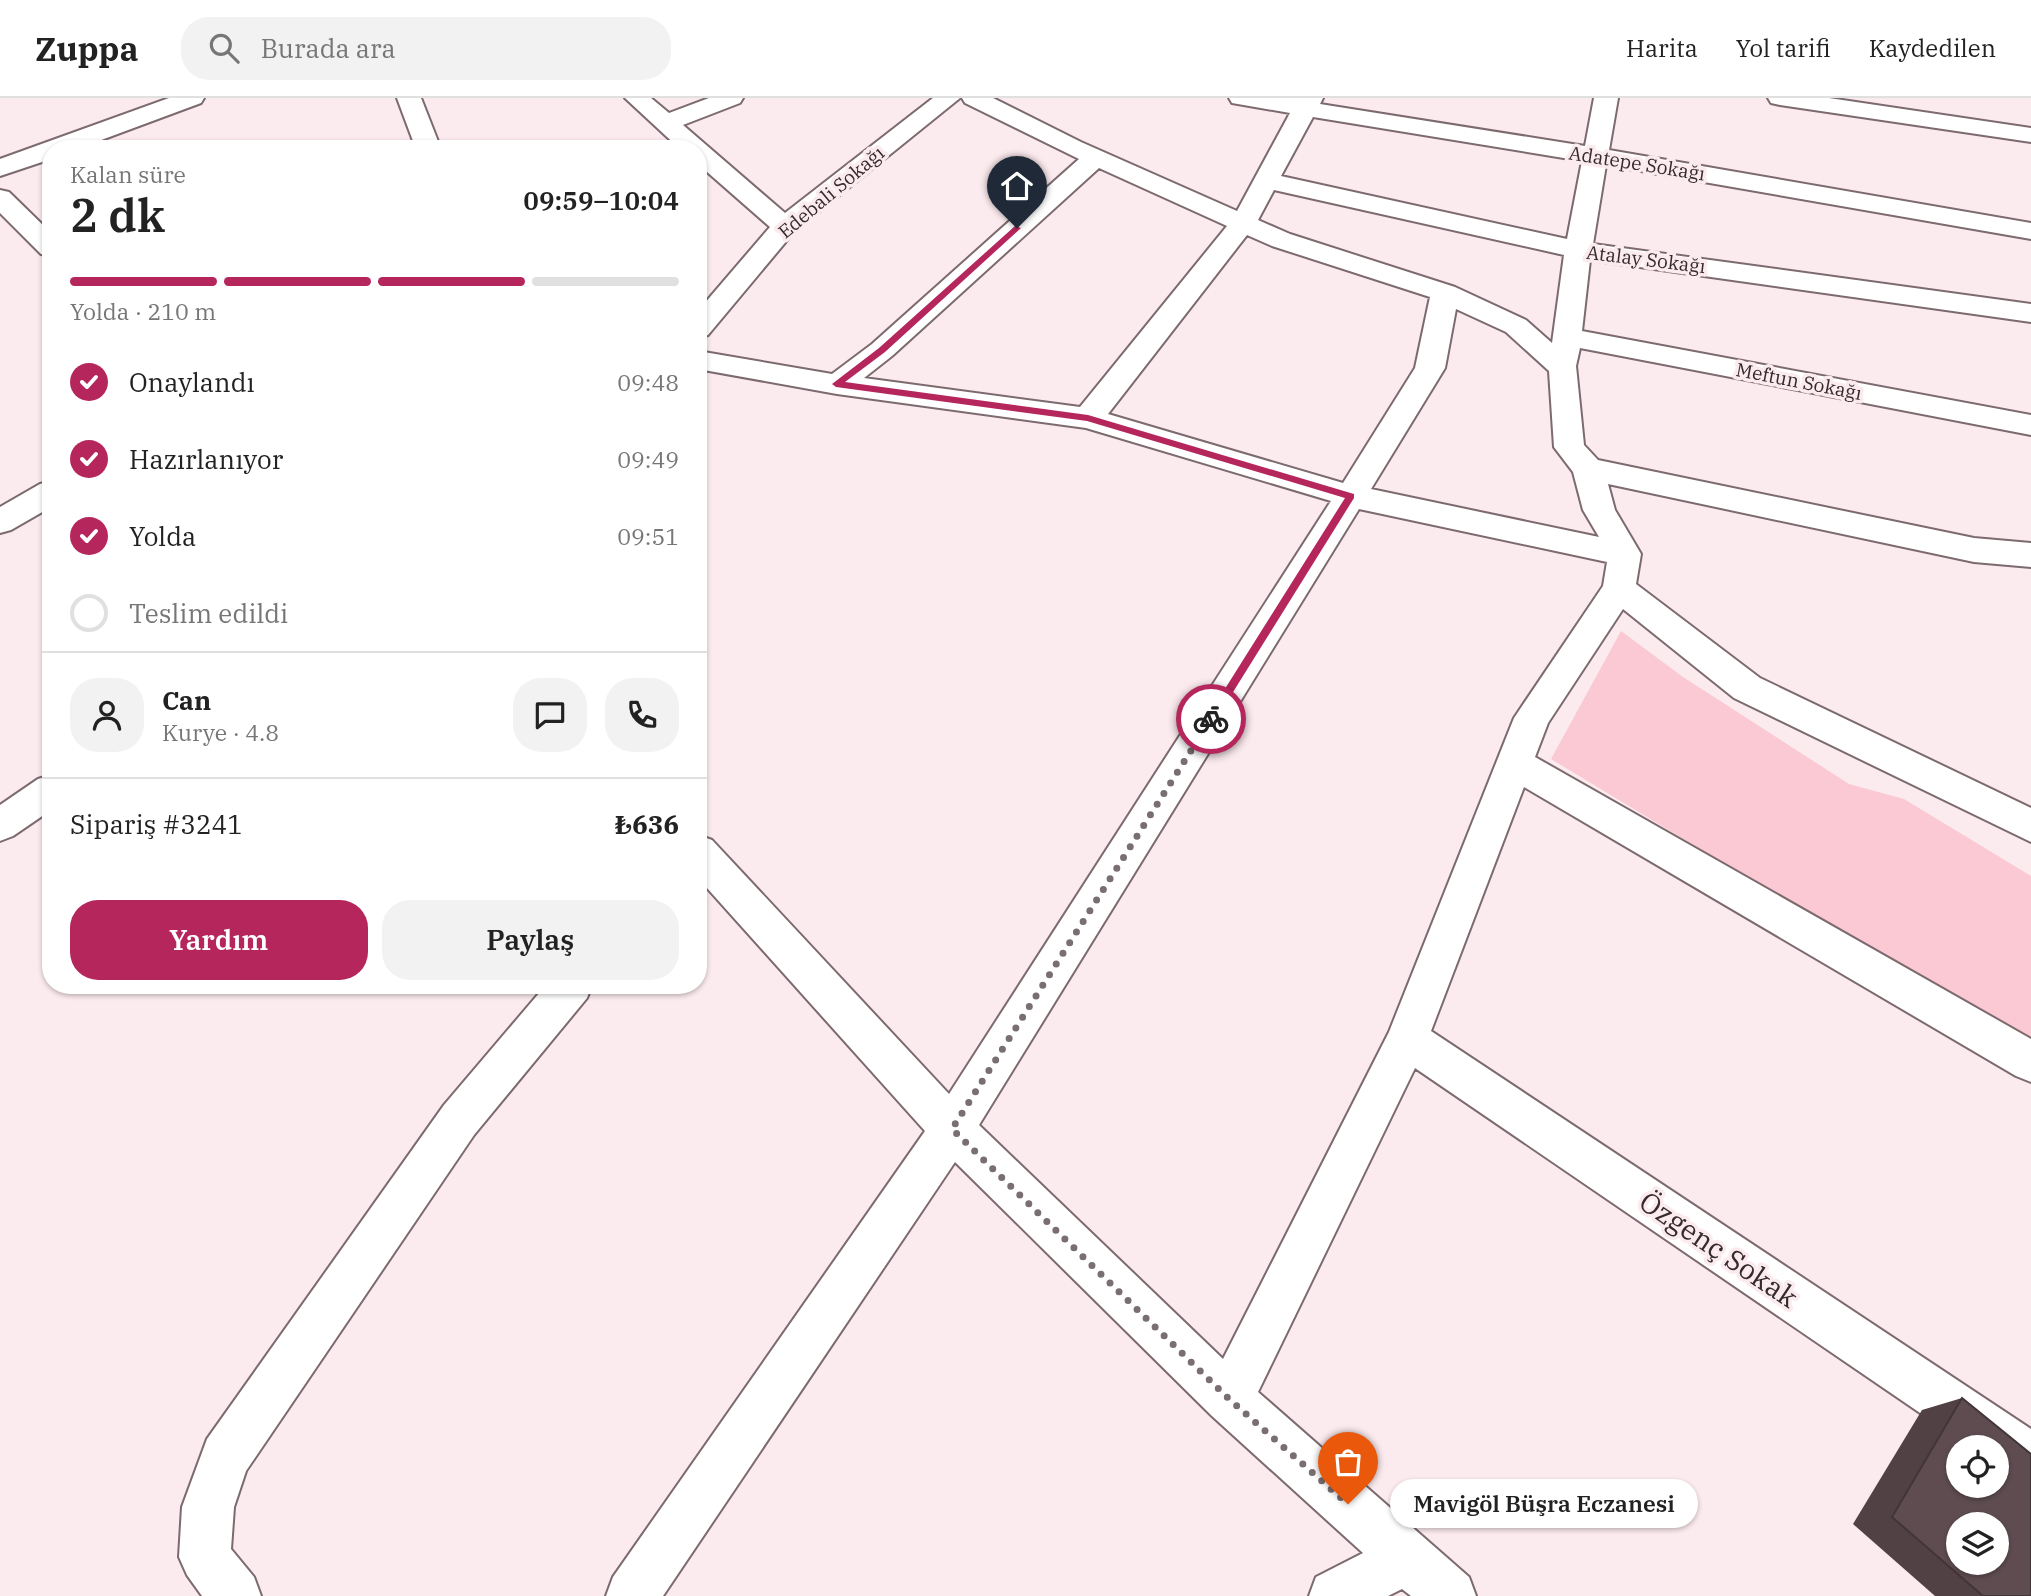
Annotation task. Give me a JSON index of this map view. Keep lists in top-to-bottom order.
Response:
{
  "streets": {
    "street": [
      "Adatepe Sokağı",
      "Edebali Sokağı",
      "Atalay Sokağı",
      "Meftun Sokağı",
      "Özgenç Sokak"
    ]
  },
  "places": ["Mavigöl Büşra Eczanesi"],
  "page": {
    "header": "Zuppa",
    "search": "Burada ara",
    "nav": ["Harita", "Yol tarifi", "Kaydedilen"],
    "heading": ["2 dk", "Kalan süre", "09:59–10:04"],
    "panel": [
      "Can",
      "Kurye · 4.8",
      "Sipariş #3241",
      "₺636"
    ],
    "bar": "Yolda · 210 m",
    "list": [
      ["Onaylandı", "09:48"],
      ["Hazırlanıyor", "09:49"],
      ["Yolda", "09:51"],
      "Teslim edildi"
    ],
    "buttons": ["Yardım", "Paylaş"],
    "bubble": "Mavigöl Büşra Eczanesi"
  }
}
